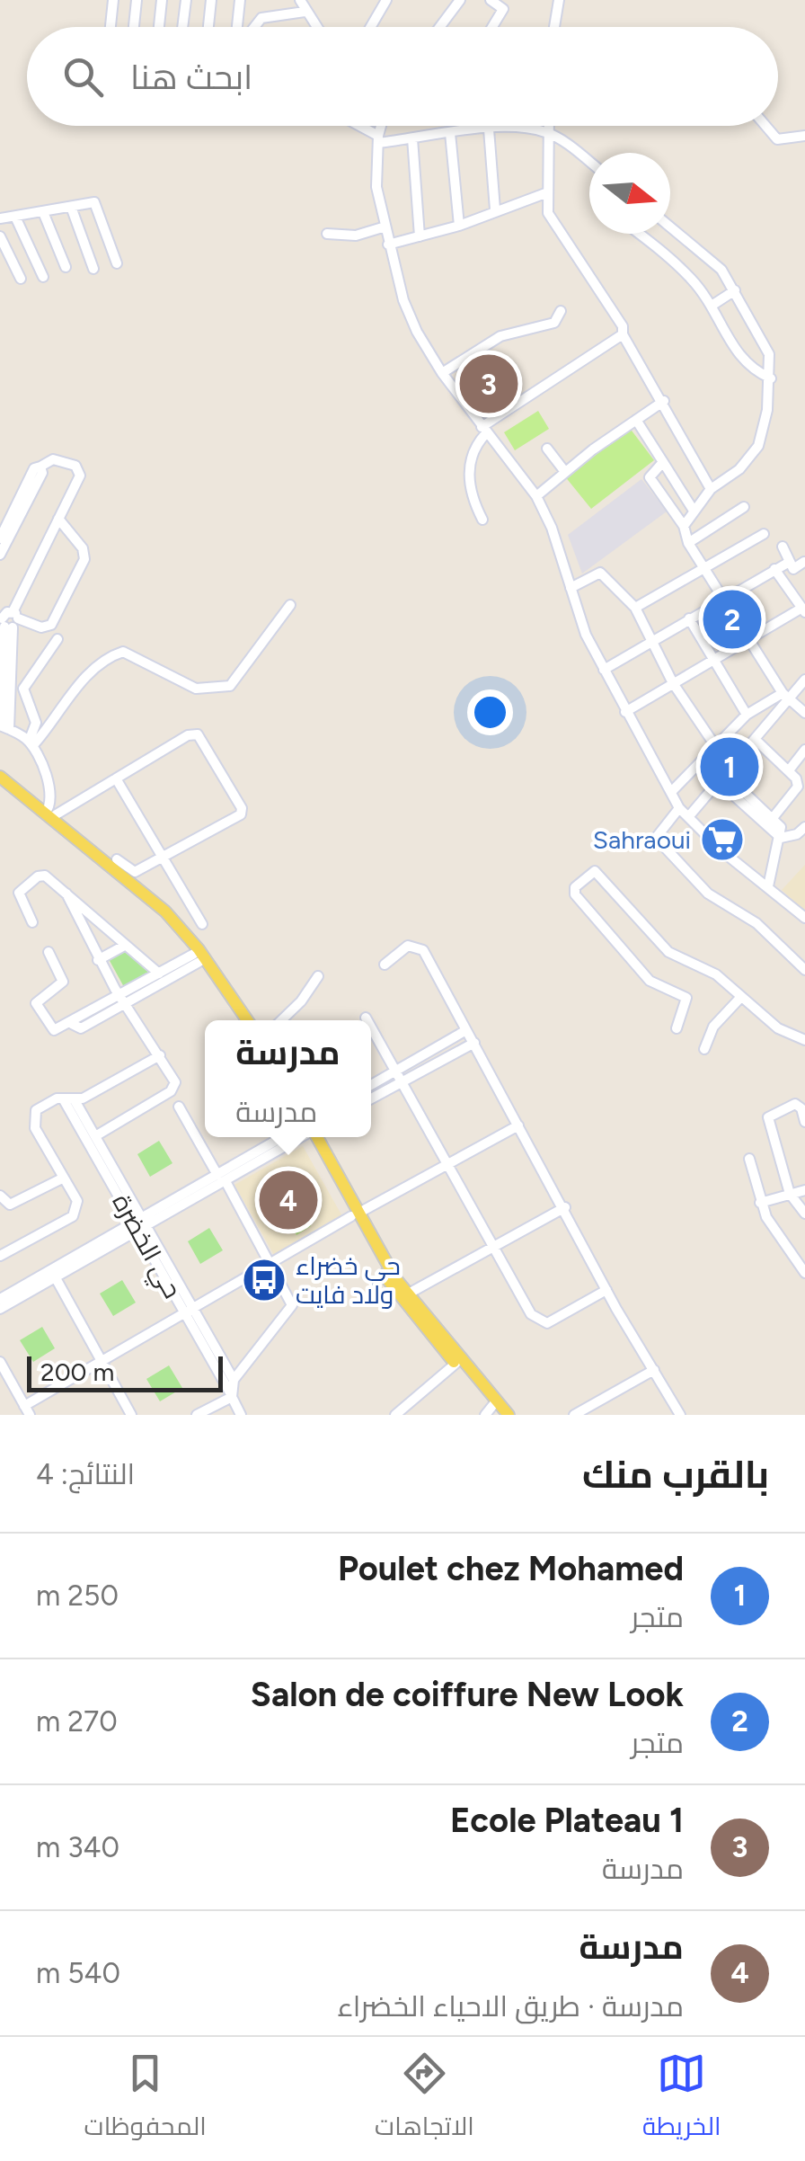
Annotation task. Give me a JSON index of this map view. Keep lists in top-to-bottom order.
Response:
{
  "streets": {
    "street": ["حي الخضرة"]
  },
  "places": {
    "supermarket": ["Sahraoui"],
    "bus stop": ["حي خضراء ولاد فايت"]
  },
  "scale_bar": "200 m",
  "north": "right",
  "page": {
    "search": "ابحث هنا",
    "pins": [
      "3",
      "2",
      "1",
      "4"
    ],
    "popup": ["مدرسة", "مدرسة"],
    "scale": "200 m",
    "heading": ["بالقرب منك", "النتائج: 4"],
    "list": [
      {
        "mark": "1",
        "name": "Poulet chez Mohamed",
        "note": "متجر",
        "value": "250 m"
      },
      {
        "mark": "2",
        "name": "Salon de coiffure New Look",
        "note": "متجر",
        "value": "270 m"
      },
      {
        "mark": "3",
        "name": "Ecole Plateau 1",
        "note": "مدرسة",
        "value": "340 m"
      },
      {
        "mark": "4",
        "name": "مدرسة",
        "note": "مدرسة · طريق الاحياء الخضراء",
        "value": "540 m"
      }
    ],
    "nav": ["الخريطة", "الاتجاهات", "المحفوظات"]
  }
}
